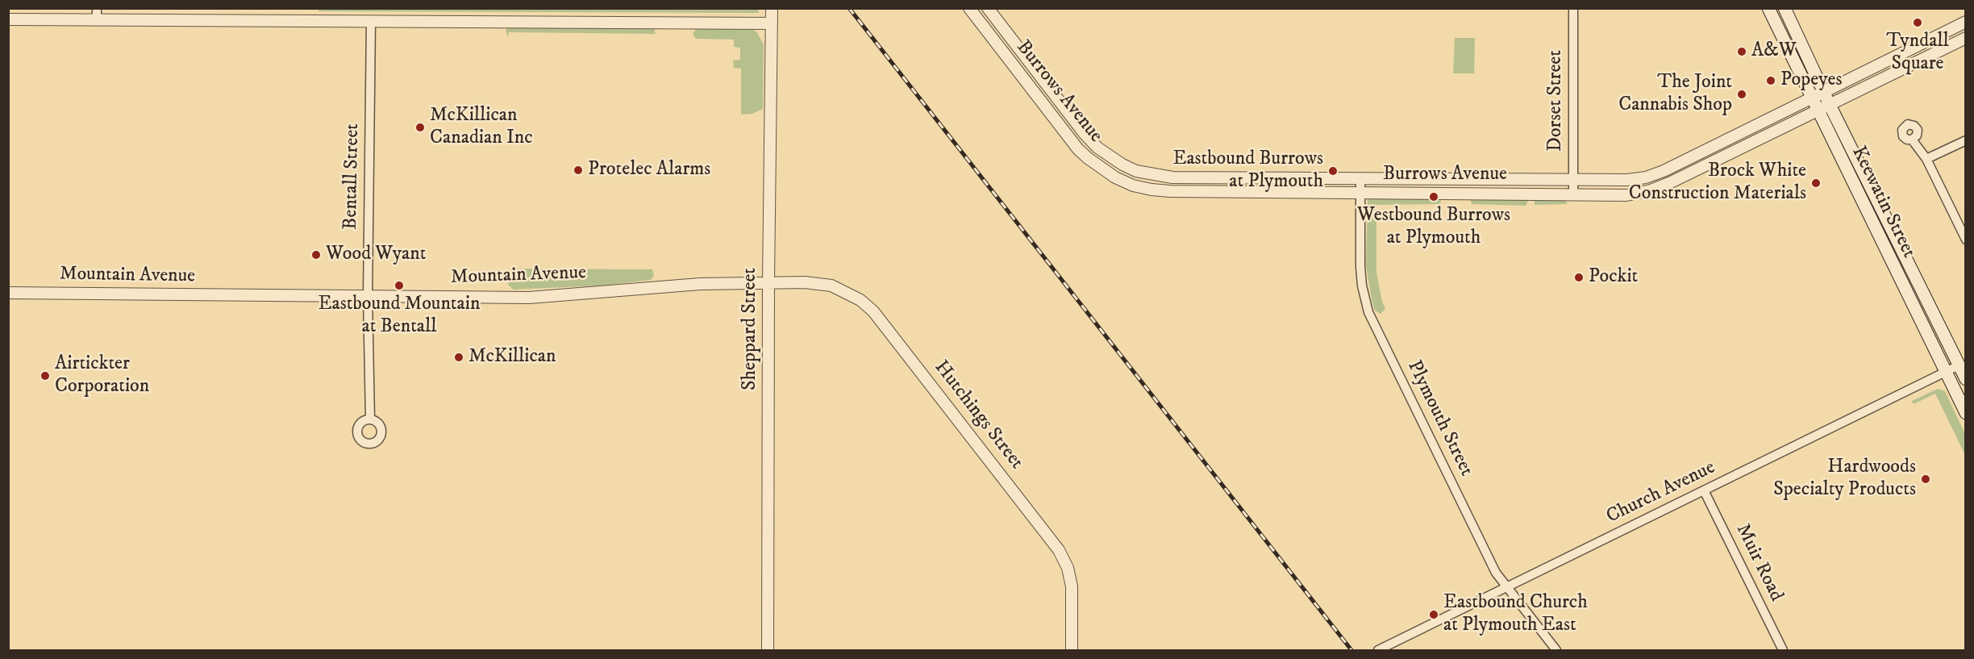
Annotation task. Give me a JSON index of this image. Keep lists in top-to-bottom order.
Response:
{
  "streets": {
    "main road": ["Keewatin Street"],
    "street": [
      "Burrows Avenue",
      "Dorset Street",
      "Bentall Street",
      "Mountain Avenue",
      "Sheppard Street",
      "Hutchings Street",
      "Plymouth Street",
      "Church Avenue",
      "Muir Road"
    ]
  },
  "crossings": [
    ["Burrows Avenue", "Dorset Street"],
    ["Burrows Avenue", "Keewatin Street"],
    ["Burrows Avenue", "Plymouth Street"],
    ["Bentall Street", "Mountain Avenue"],
    ["Keewatin Street", "Church Avenue"],
    ["Mountain Avenue", "Sheppard Street"],
    ["Mountain Avenue", "Hutchings Street"],
    ["Sheppard Street", "Hutchings Street"],
    ["Plymouth Street", "Church Avenue"],
    ["Church Avenue", "Muir Road"]
  ],
  "places": [
    "Tyndall Square",
    "A&W",
    "Popeyes",
    "The Joint Cannabis Shop",
    "McKillican Canadian Inc",
    "Protelec Alarms",
    "Eastbound Burrows at Plymouth",
    "Brock White Construction Materials",
    "Westbound Burrows at Plymouth",
    "Wood Wyant",
    "Pockit",
    "Eastbound Mountain at Bentall",
    "McKillican",
    "Airtickter Corporation",
    "Hardwoods Specialty Products",
    "Eastbound Church at Plymouth East"
  ]
}
